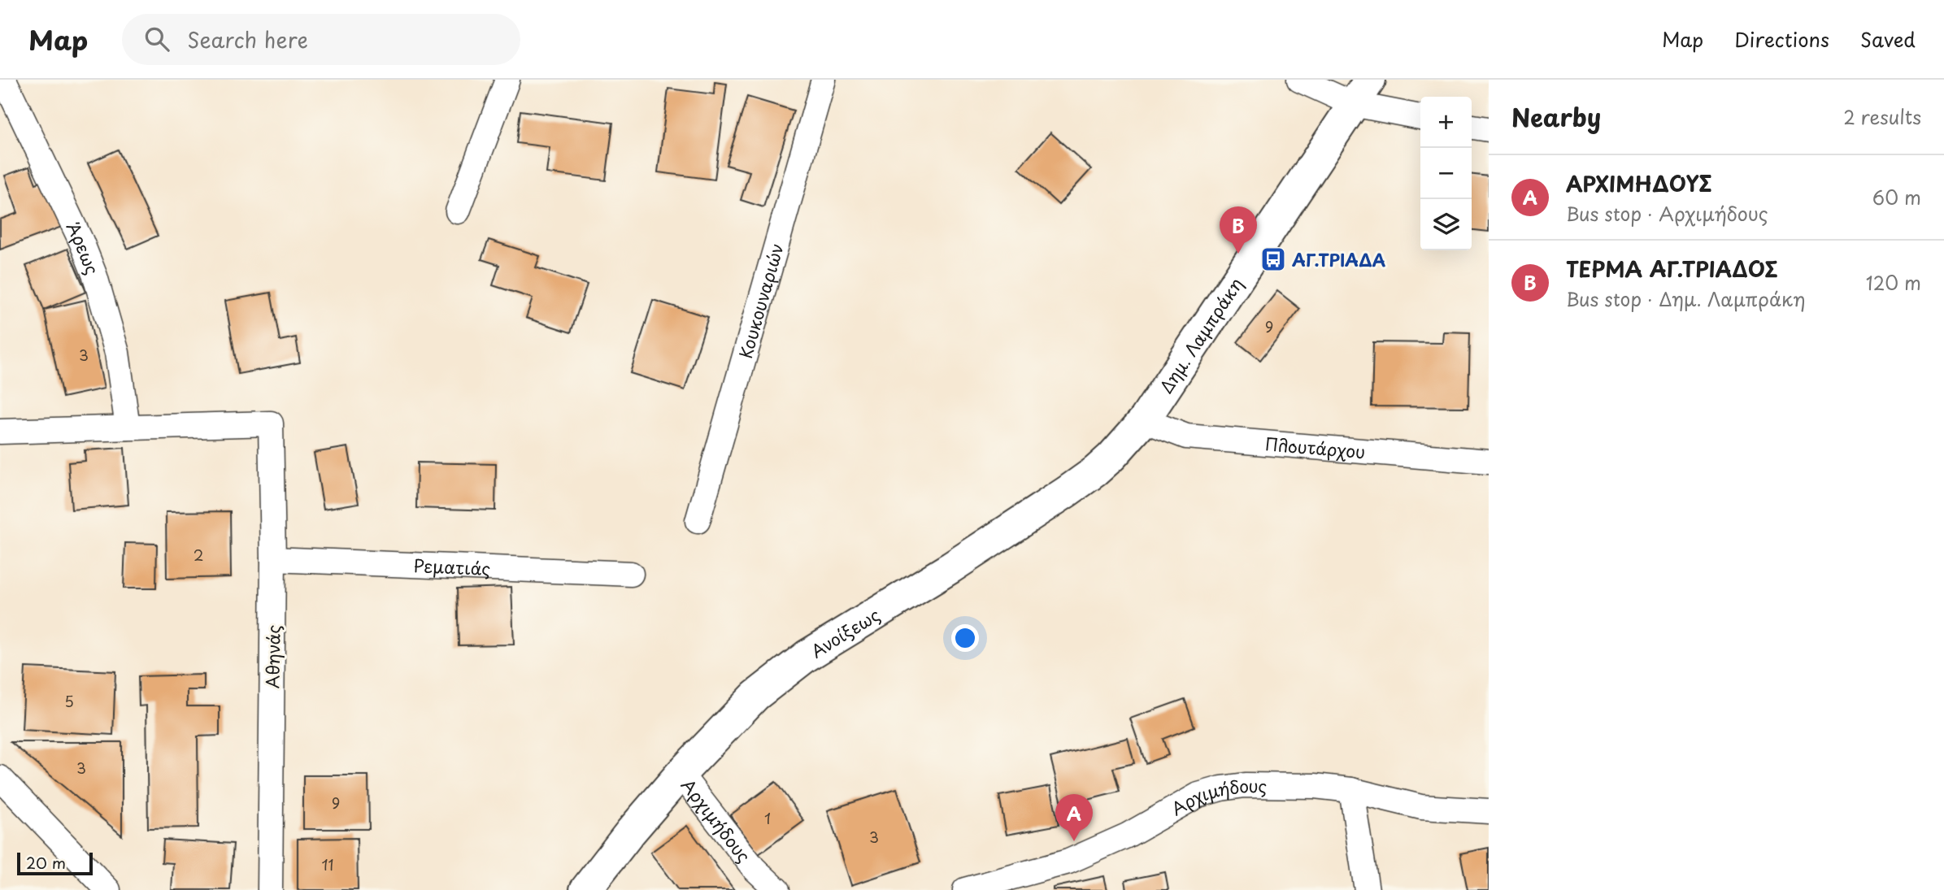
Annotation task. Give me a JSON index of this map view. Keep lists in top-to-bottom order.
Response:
{
  "streets": {
    "street": [
      "Άρεως",
      "Κουκουναριών",
      "Δημ. Λαμπράκη",
      "Πλουτάρχου",
      "Ρεματιάς",
      "Ανοίξεως",
      "Αθηνάς",
      "Αρχιμήδους"
    ]
  },
  "crossings": [
    ["Άρεως", "Αθηνάς"],
    ["Δημ. Λαμπράκη", "Πλουτάρχου"],
    ["Δημ. Λαμπράκη", "Ανοίξεως"],
    ["Πλουτάρχου", "Ανοίξεως"],
    ["Ρεματιάς", "Αθηνάς"],
    ["Ανοίξεως", "Αρχιμήδους"]
  ],
  "places": {
    "bus stop": ["ΑΓ.ΤΡΙΑΔΑ"]
  },
  "house_numbers": [
    "9",
    "3",
    "2",
    "5",
    "3",
    "9",
    "1",
    "3",
    "11"
  ],
  "scale_bar": "20 m",
  "page": {
    "header": "Map",
    "search": "Search here",
    "nav": ["Map", "Directions", "Saved"],
    "heading": ["Nearby", "2 results"],
    "map_buttons": ["+", "−"],
    "list": [
      {
        "mark": "A",
        "name": "ΑΡΧΙΜΗΔΟΥΣ",
        "note": "Bus stop · Αρχιμήδους",
        "value": "60 m"
      },
      {
        "mark": "B",
        "name": "ΤΕΡΜΑ ΑΓ.ΤΡΙΑΔΟΣ",
        "note": "Bus stop · Δημ. Λαμπράκη",
        "value": "120 m"
      }
    ],
    "pins": ["B", "A"],
    "scale": "20 m"
  }
}
